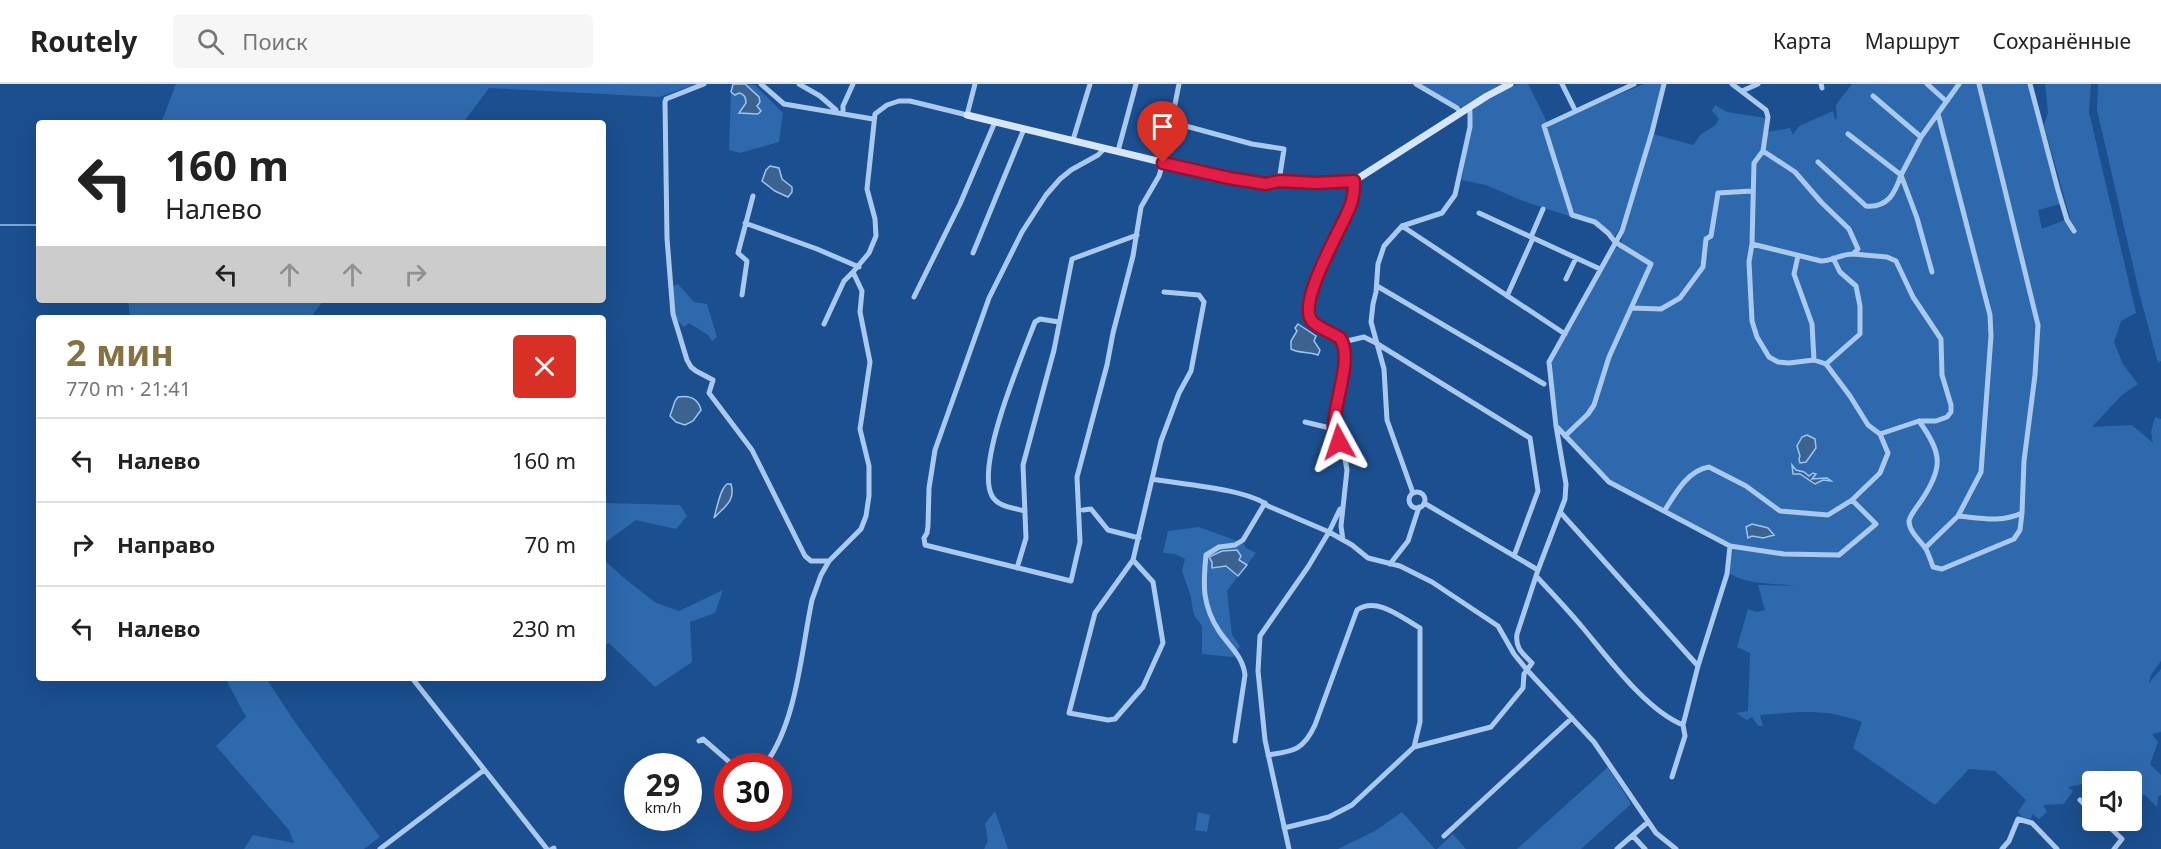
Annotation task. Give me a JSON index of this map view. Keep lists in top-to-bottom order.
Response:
{
  "page": {
    "header": "Routely",
    "search": "Поиск",
    "nav": ["Карта", "Маршрут", "Сохранённые"],
    "turn": ["160 m", "Налево"],
    "heading": ["2 мин", "770 m · 21:41"],
    "list": [
      {
        "name": "Налево",
        "value": "160 m"
      },
      {
        "name": "Направо",
        "value": "70 m"
      },
      {
        "name": "Налево",
        "value": "230 m"
      }
    ],
    "speed": "29 km/h",
    "limit": "30"
  }
}
